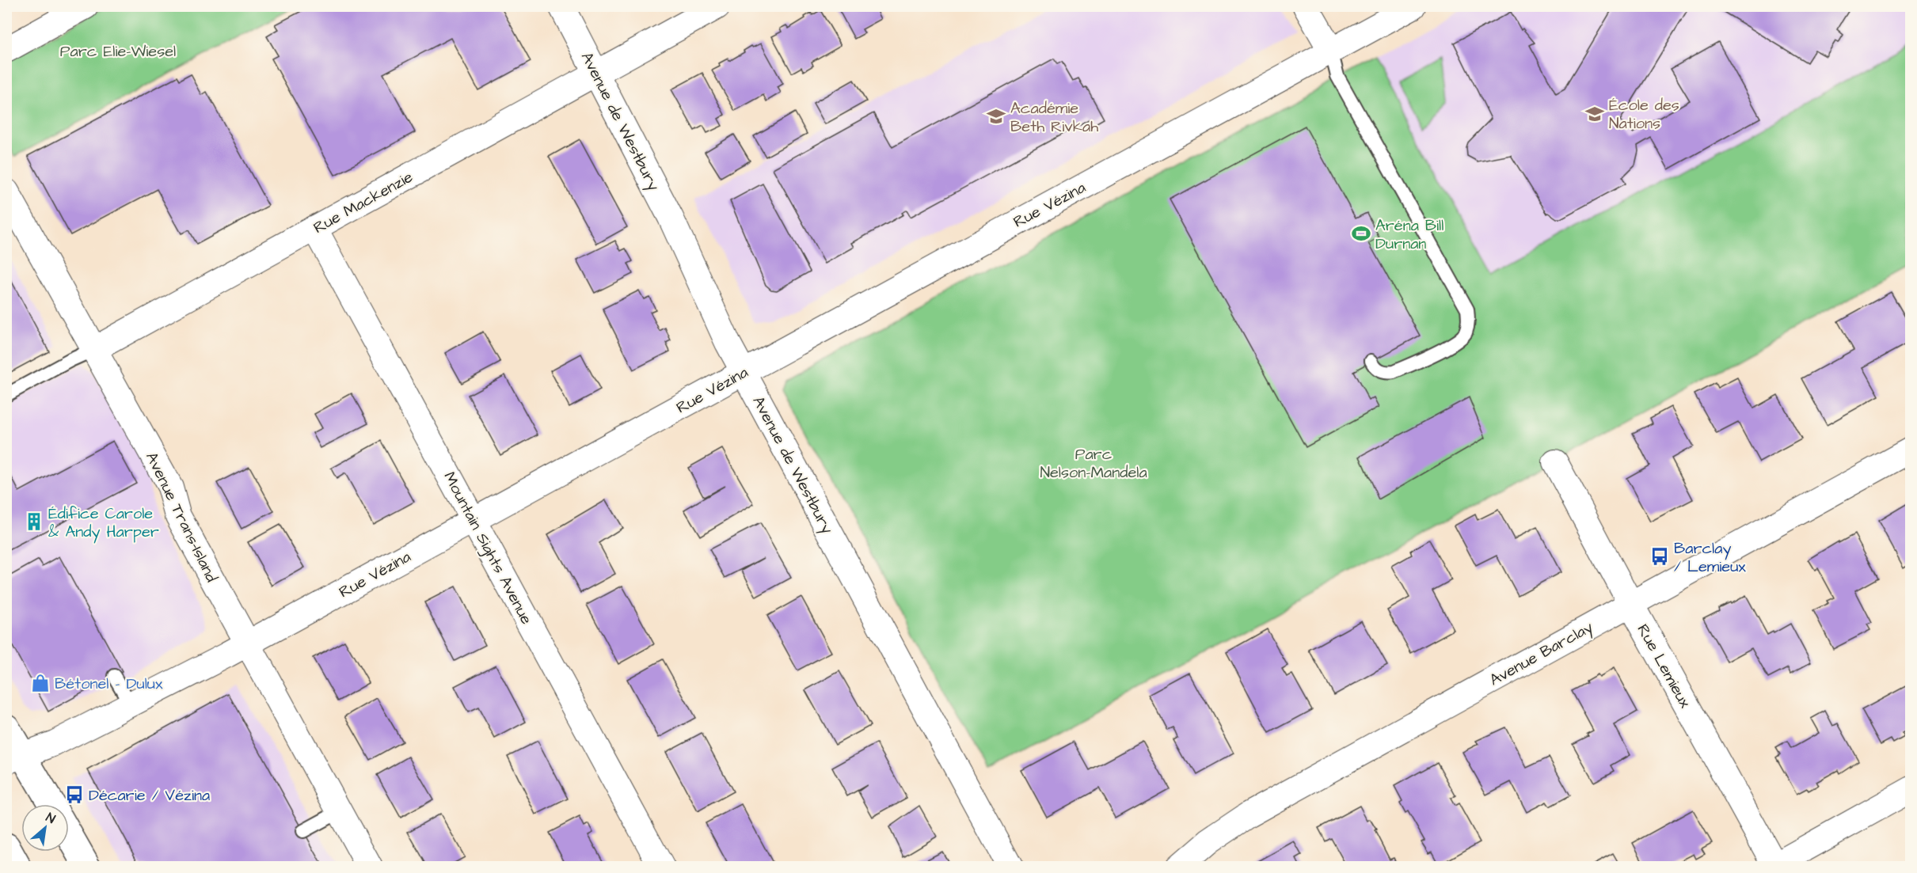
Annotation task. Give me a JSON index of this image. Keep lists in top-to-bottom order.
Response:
{
  "streets": {
    "street": [
      "Avenue de Westbury",
      "Rue Mackenzie",
      "Rue Vézina",
      "Avenue Trans-Island",
      "Mountain Sights Avenue",
      "Avenue Barclay",
      "Rue Lemieux"
    ]
  },
  "crossings": [
    ["Avenue de Westbury", "Rue Mackenzie"],
    ["Avenue de Westbury", "Rue Vézina"],
    ["Rue Mackenzie", "Avenue Trans-Island"],
    ["Rue Mackenzie", "Mountain Sights Avenue"],
    ["Rue Vézina", "Avenue Trans-Island"],
    ["Rue Vézina", "Mountain Sights Avenue"],
    ["Avenue Barclay", "Rue Lemieux"]
  ],
  "parks": ["Parc Elie-Wiesel", "Parc Nelson-Mandela"],
  "places": {
    "school or university": ["École des Nations", "Académie Beth Rivkah"],
    "sports": ["Aréna Bill Durnan"],
    "building": ["Édifice Carole & Andy Harper"],
    "bus stop": ["Barclay / Lemieux", "Décarie / Vézina"],
    "shop": ["Bétonel - Dulux"]
  },
  "north": "top right"
}
